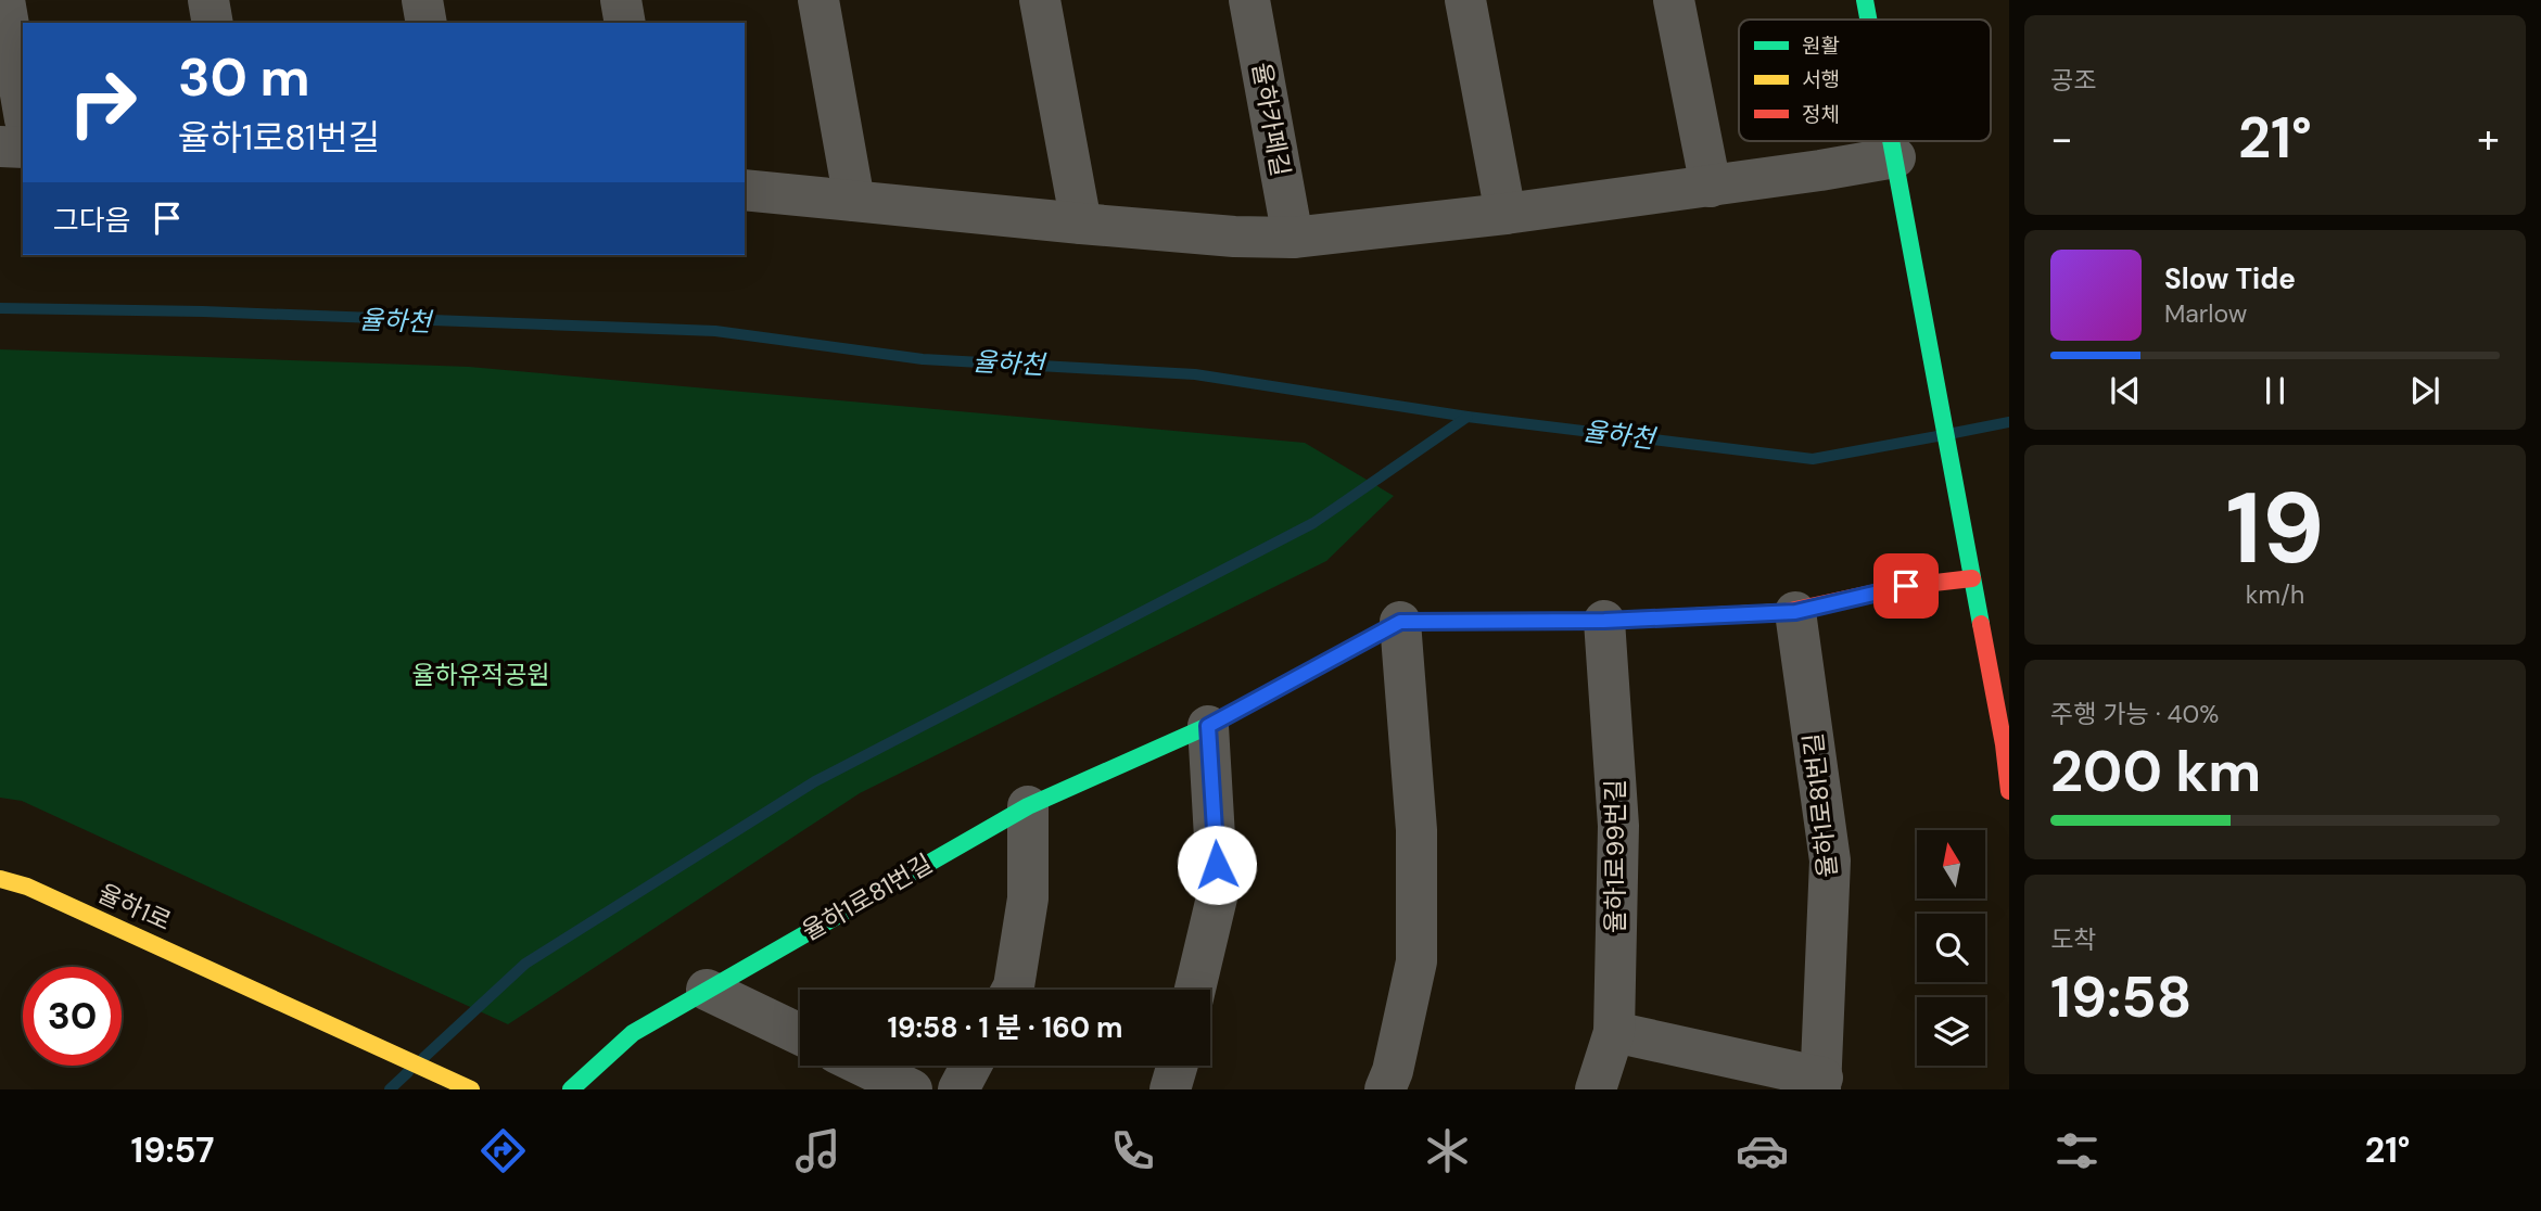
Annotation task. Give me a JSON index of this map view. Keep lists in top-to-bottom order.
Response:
{
  "streets": {
    "street": [
      "율하카페길",
      "율하1로81번길",
      "율하1로99번길",
      "율하1로"
    ]
  },
  "crossings": [
    ["율하1로81번길", "율하1로99번길"]
  ],
  "water": ["율하천"],
  "parks": ["율하유적공원"],
  "legend": ["원활", "서행", "정체"],
  "north": "top",
  "page": {
    "tile": [
      "공조",
      ["19", "km/h"],
      ["주행 가능 · 40%", "200 km"],
      ["도착", "19:58"]
    ],
    "turn": ["30 m", "율하1로81번길"],
    "heat": ["−", "21°", "+"],
    "then": "그다음",
    "song": ["Slow Tide", "Marlow"],
    "limit": "30",
    "trip": "19:58 · 1 분 · 160 m",
    "tabs": ["19:57", "21°"]
  }
}
